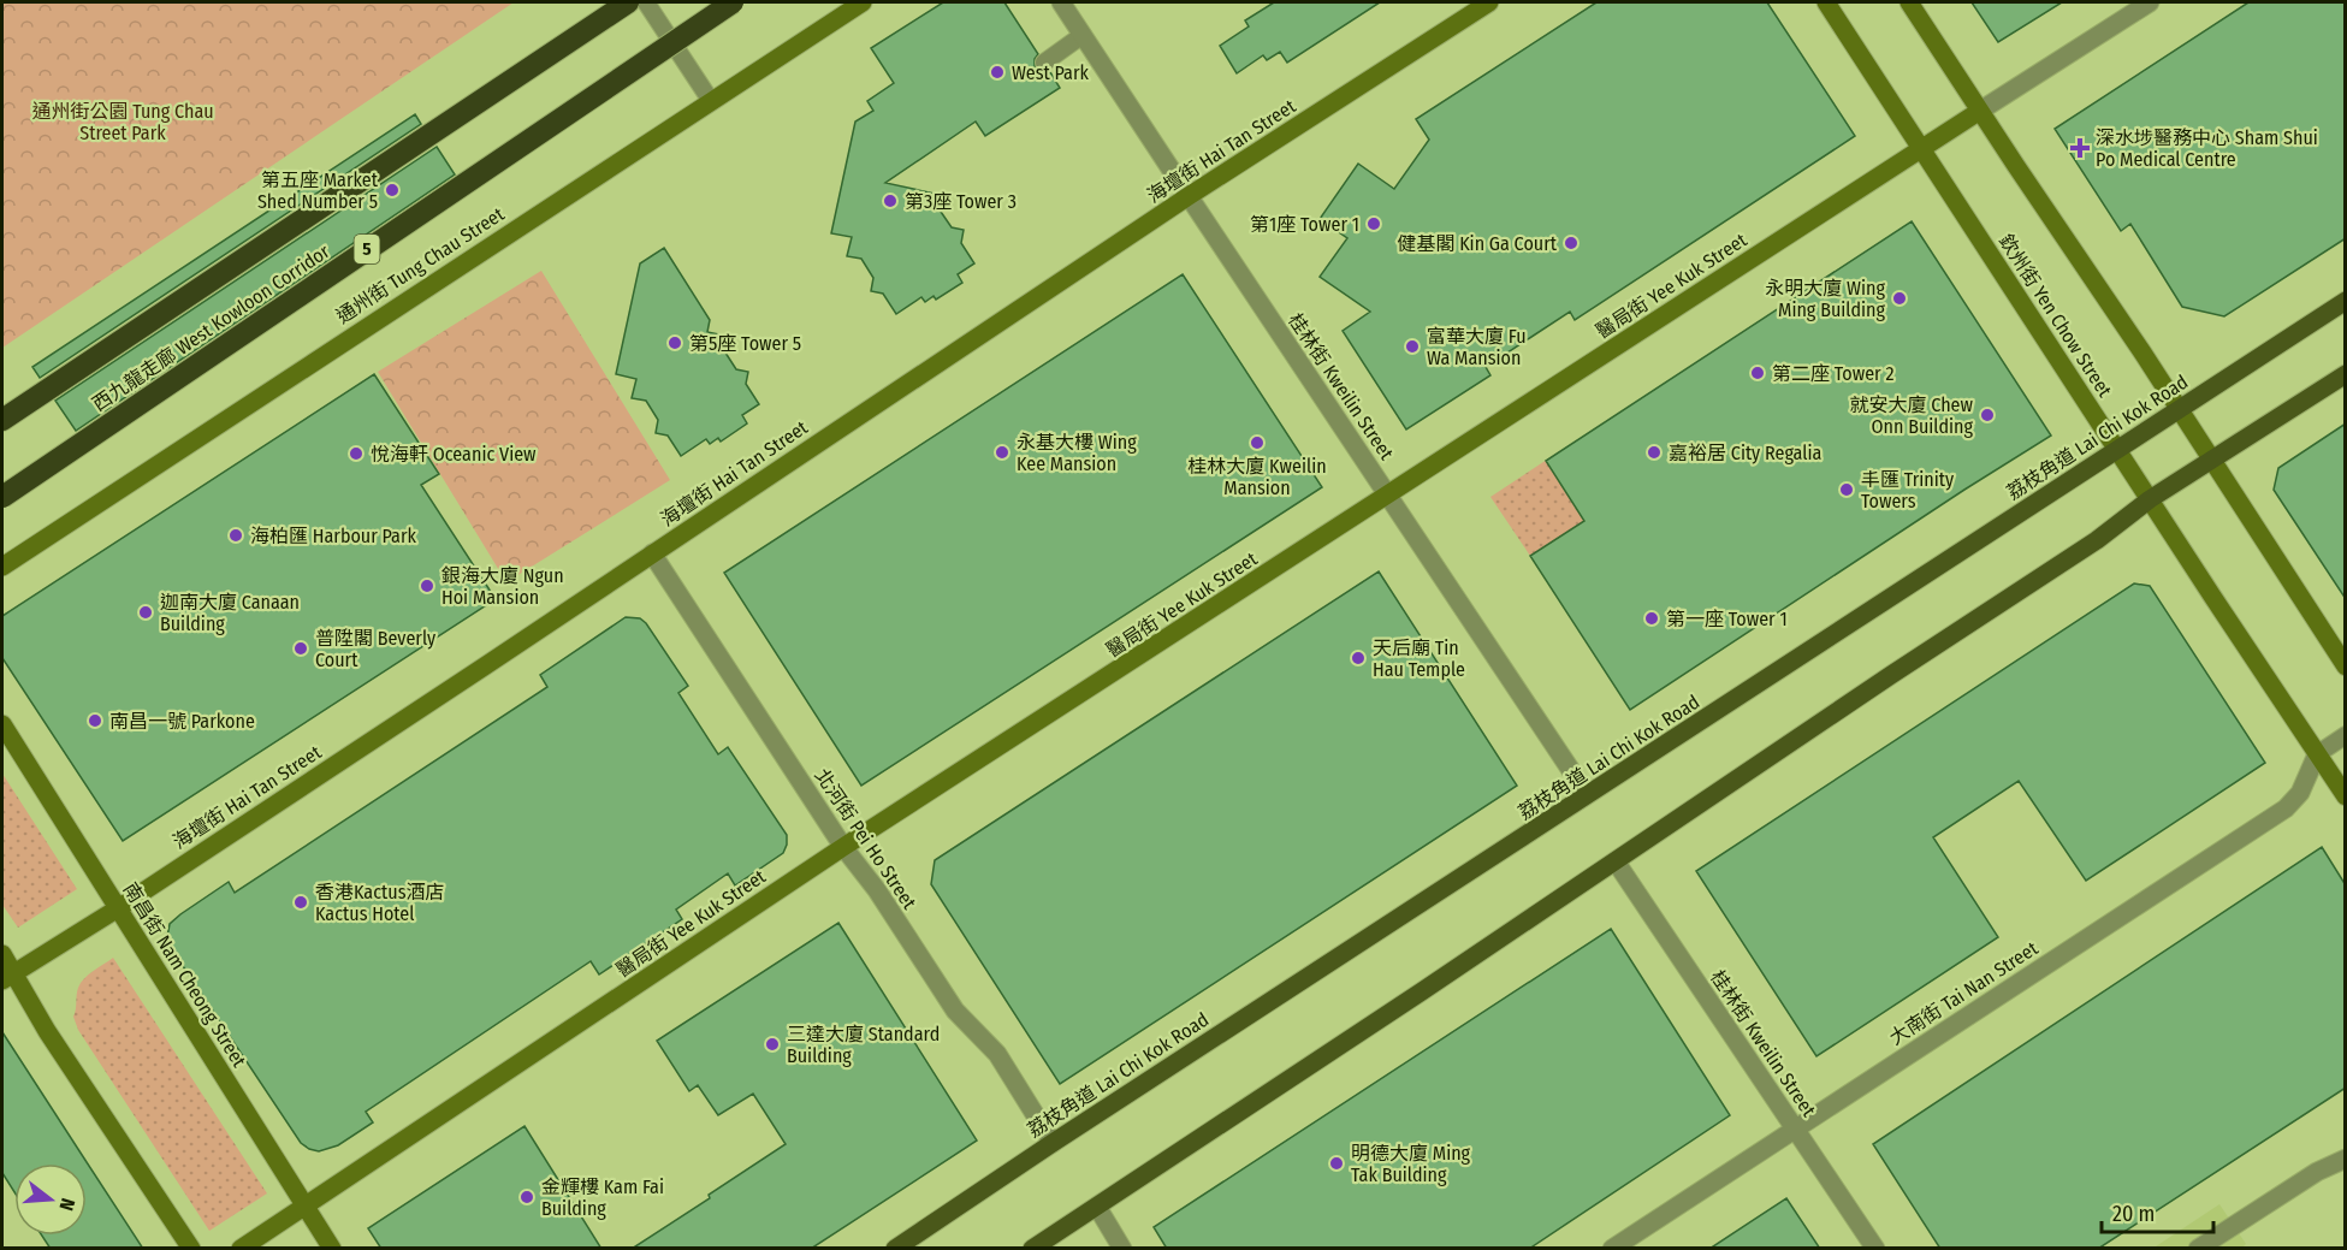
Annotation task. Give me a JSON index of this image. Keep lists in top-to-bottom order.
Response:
{
  "streets": {
    "highway": ["5", "西九龍走廊 West Kowloon Corridor"],
    "main road": ["荔枝角道 Lai Chi Kok Road"],
    "street": [
      "海壇街 Hai Tan Street",
      "通州街 Tung Chau Street",
      "醫局街 Yee Kuk Street",
      "欽州街 Yen Chow Street",
      "桂林街 Kweilin Street",
      "北河街 Pei Ho Street",
      "南昌街 Nam Cheong Street",
      "大南街 Tai Nan Street"
    ]
  },
  "crossings": [
    ["海壇街 Hai Tan Street", "桂林街 Kweilin Street"],
    ["海壇街 Hai Tan Street", "北河街 Pei Ho Street"],
    ["海壇街 Hai Tan Street", "南昌街 Nam Cheong Street"],
    ["醫局街 Yee Kuk Street", "欽州街 Yen Chow Street"],
    ["醫局街 Yee Kuk Street", "桂林街 Kweilin Street"],
    ["醫局街 Yee Kuk Street", "北河街 Pei Ho Street"],
    ["醫局街 Yee Kuk Street", "南昌街 Nam Cheong Street"],
    ["欽州街 Yen Chow Street", "荔枝角道 Lai Chi Kok Road"],
    ["欽州街 Yen Chow Street", "大南街 Tai Nan Street"],
    ["桂林街 Kweilin Street", "荔枝角道 Lai Chi Kok Road"],
    ["桂林街 Kweilin Street", "大南街 Tai Nan Street"],
    ["荔枝角道 Lai Chi Kok Road", "北河街 Pei Ho Street"]
  ],
  "parks": ["通州街公園 Tung Chau Street Park"],
  "places": {
    "other": [
      "West Park",
      "第五座 Market Shed Number 5",
      "第3座 Tower 3",
      "第1座 Tower 1",
      "健基閣 Kin Ga Court",
      "永明大廈 Wing Ming Building",
      "第5座 Tower 5",
      "富華大廈 Fu Wa Mansion",
      "第二座 Tower 2",
      "就安大廈 Chew Onn Building",
      "桂林大廈 Kweilin Mansion",
      "永基大樓 Wing Kee Mansion",
      "嘉裕居 City Regalia",
      "悅海軒 Oceanic View",
      "丰匯 Trinity Towers",
      "海柏匯 Harbour Park",
      "銀海大廈 Ngun Hoi Mansion",
      "迦南大廈 Canaan Building",
      "第一座 Tower 1",
      "普陞閣 Beverly Court",
      "天后廟 Tin Hau Temple",
      "南昌一號 Parkone",
      "香港Kactus酒店 Kactus Hotel",
      "三達大廈 Standard Building",
      "明德大廈 Ming Tak Building",
      "金輝樓 Kam Fai Building"
    ],
    "health": ["深水埗醫務中心 Sham Shui Po Medical Centre"]
  },
  "scale_bar": "20 m",
  "north": "right"
}
